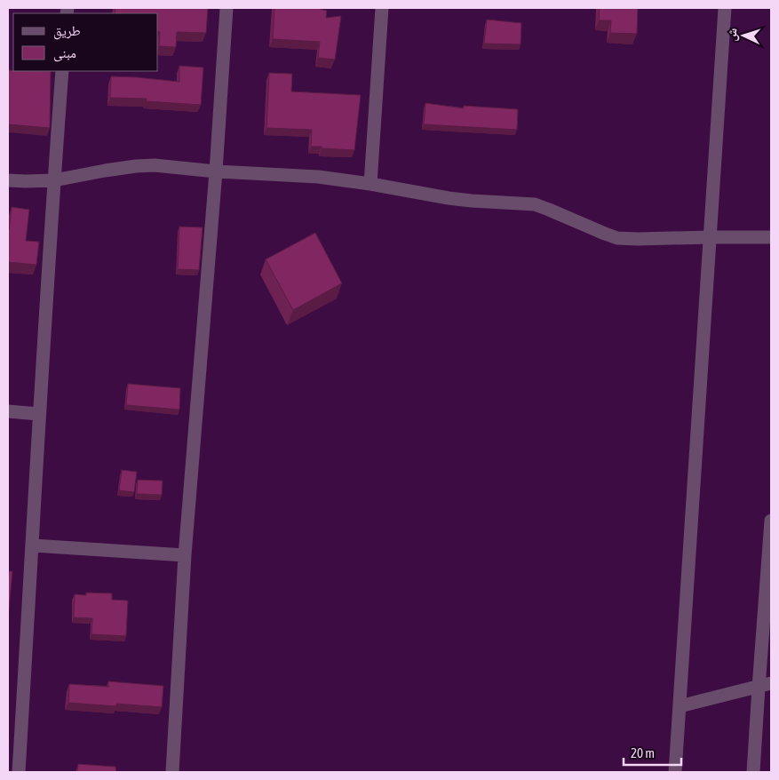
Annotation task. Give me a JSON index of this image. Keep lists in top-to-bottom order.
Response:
{
  "legend": ["طريق", "مبنى"],
  "scale_bar": "20 m",
  "north": "left"
}
